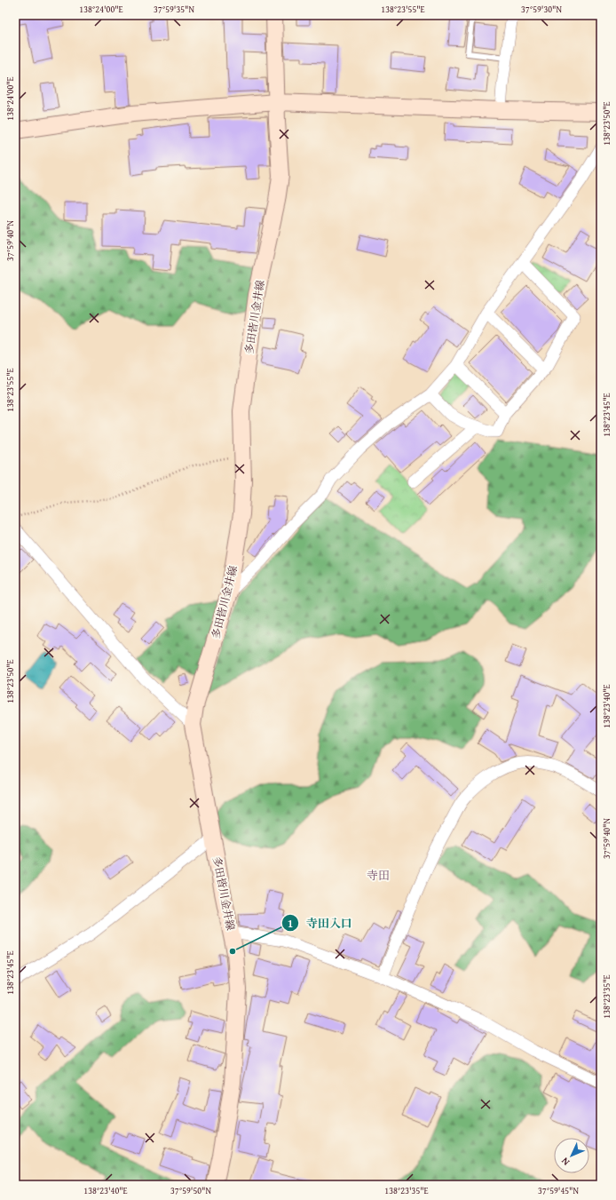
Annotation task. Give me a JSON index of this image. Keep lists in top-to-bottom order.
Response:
{
  "streets": {
    "main road": ["多田皆川金井線"]
  },
  "districts": ["寺田"],
  "places": ["寺田入口"],
  "north": "bottom left",
  "coordinates": [
    "138°24'00\"E",
    "37°59'35\"N",
    "138°23'55\"E",
    "37°59'30\"N",
    "138°23'50\"E",
    "37°59'40\"N",
    "138°23'45\"E",
    "138°23'40\"E",
    "138°23'35\"E",
    "37°59'50\"N",
    "37°59'45\"N"
  ]
}
